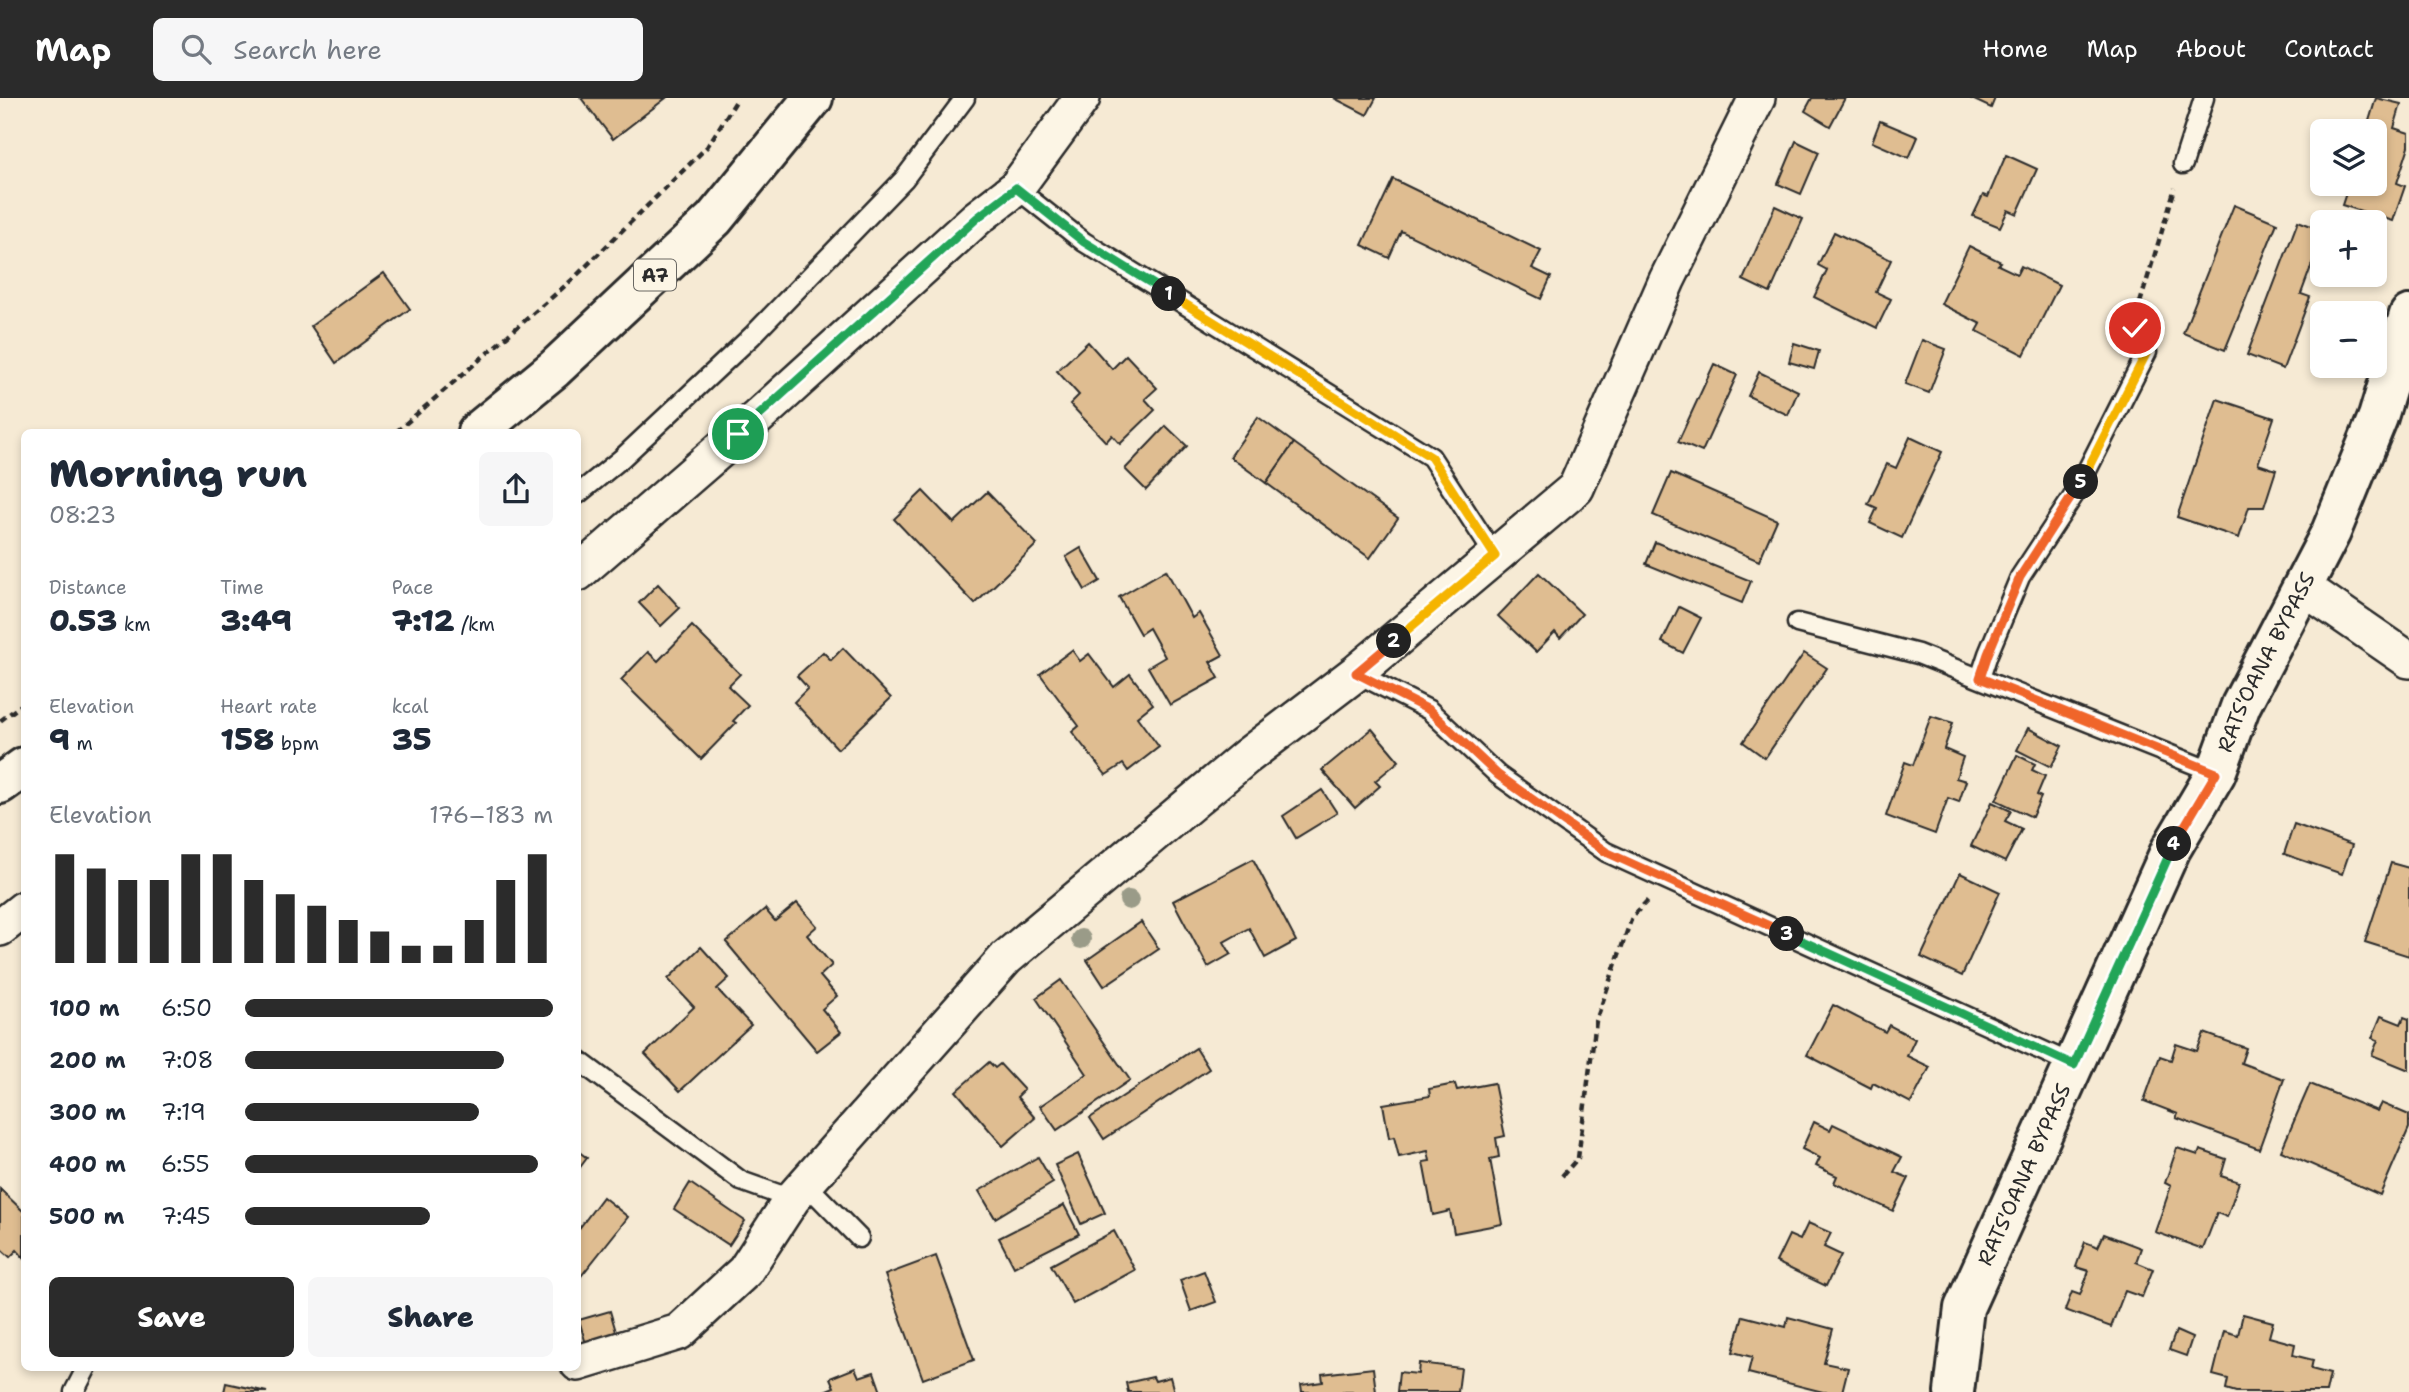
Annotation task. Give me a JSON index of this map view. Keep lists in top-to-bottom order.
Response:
{
  "streets": {
    "street": ["A7", "RATS'OANA BYPASS"]
  },
  "page": {
    "header": "Map",
    "search": "Search here",
    "nav": [
      "Home",
      "Map",
      "About",
      "Contact"
    ],
    "map_buttons": ["+", "−"],
    "pins": [
      "1",
      "5",
      "2",
      "4",
      "3"
    ],
    "heading": ["Morning run", "08:23"],
    "stats": [
      ["Distance", "0.53 km"],
      ["Time", "3:49"],
      ["Pace", "7:12 /km"],
      ["Elevation", "9 m"],
      ["Heart rate", "158 bpm"],
      ["kcal", "35"]
    ],
    "chart": ["Elevation", "176–183 m"],
    "list": [
      {
        "name": "100 m",
        "note": "6:50"
      },
      {
        "name": "200 m",
        "note": "7:08"
      },
      {
        "name": "300 m",
        "note": "7:19"
      },
      {
        "name": "400 m",
        "note": "6:55"
      },
      {
        "name": "500 m",
        "note": "7:45"
      }
    ],
    "buttons": ["Save", "Share"]
  }
}
